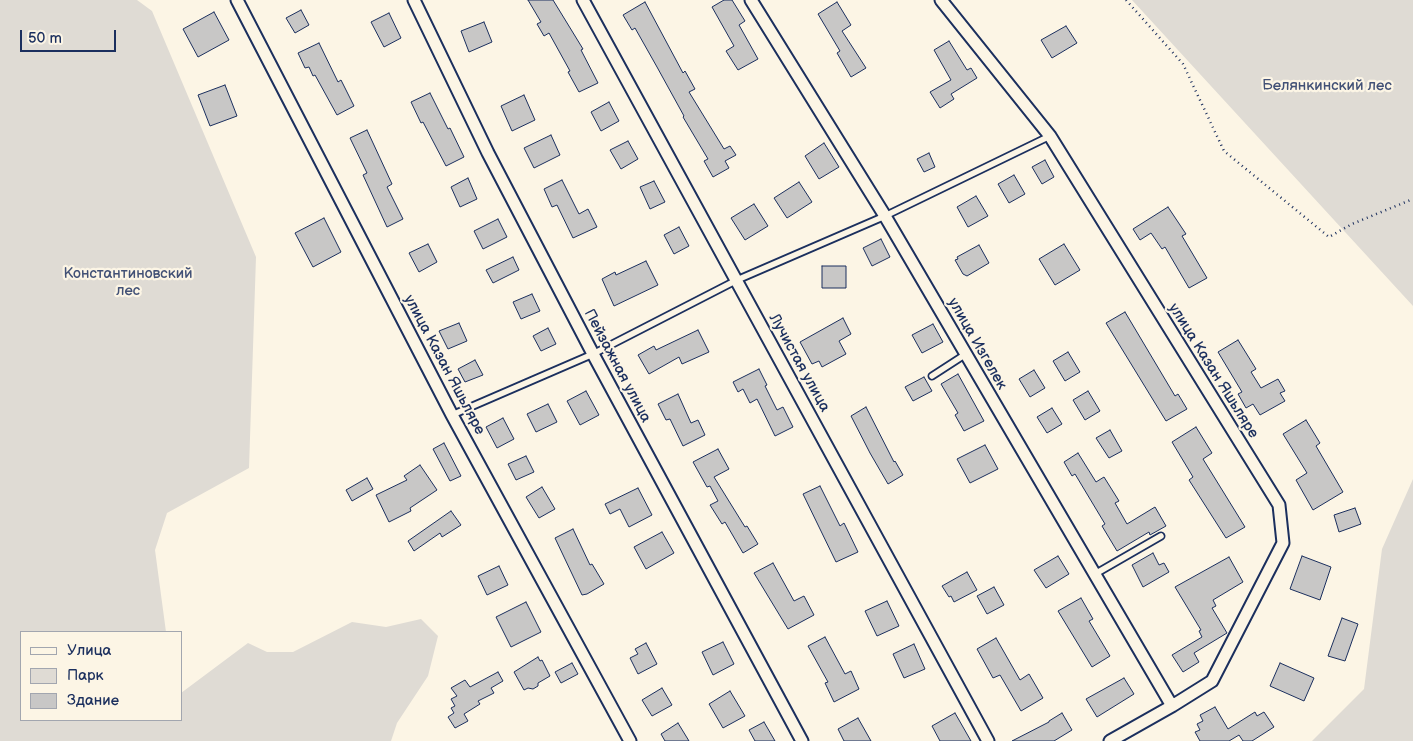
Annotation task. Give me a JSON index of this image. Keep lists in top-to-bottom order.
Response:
{
  "streets": {
    "street": [
      "улица Изгелек",
      "Лучистая улица",
      "улица Казан Яшьляре",
      "Пейзажная улица"
    ]
  },
  "crossings": [
    ["улица Изгелек", "улица Казан Яшьляре"]
  ],
  "parks": ["Белянкинский лес", "Константиновский лес"],
  "legend": ["Улица", "Парк", "Здание"],
  "scale_bar": "50 m"
}
